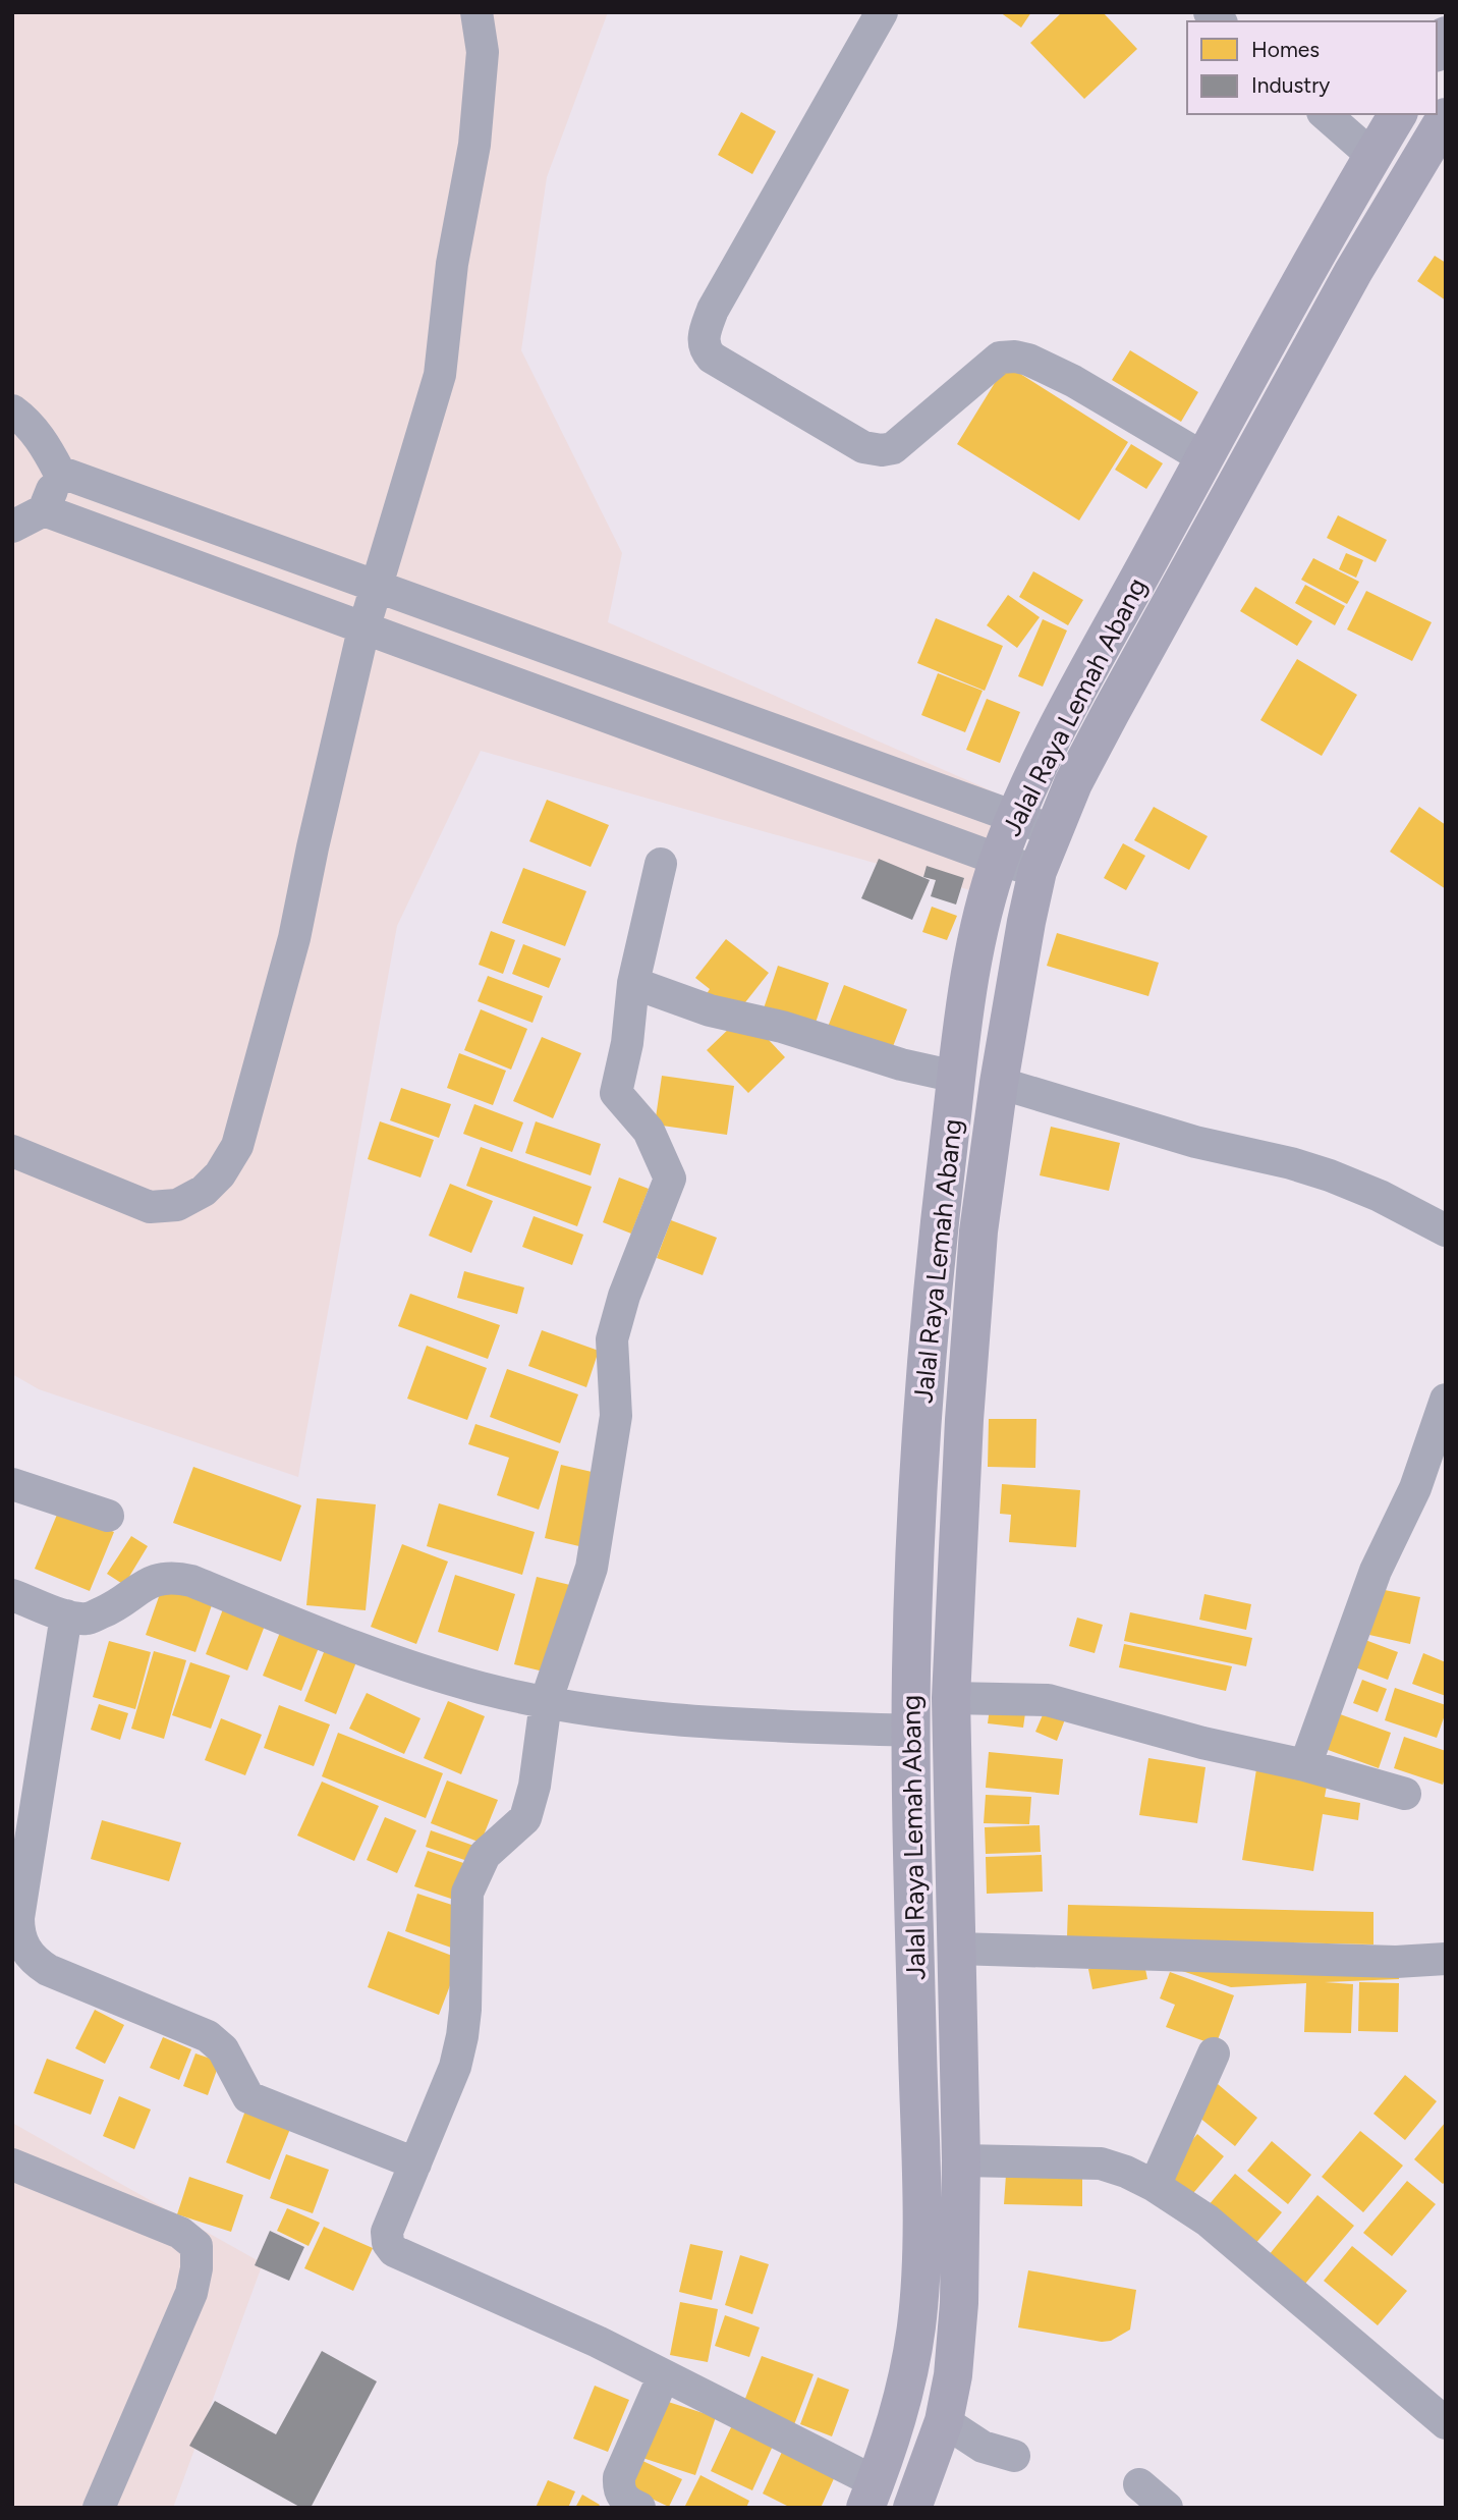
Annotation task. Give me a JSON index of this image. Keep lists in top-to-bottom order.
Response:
{
  "streets": {
    "highway": ["Jalal Raya Lemah Abang"]
  },
  "legend": ["Homes", "Industry"]
}
